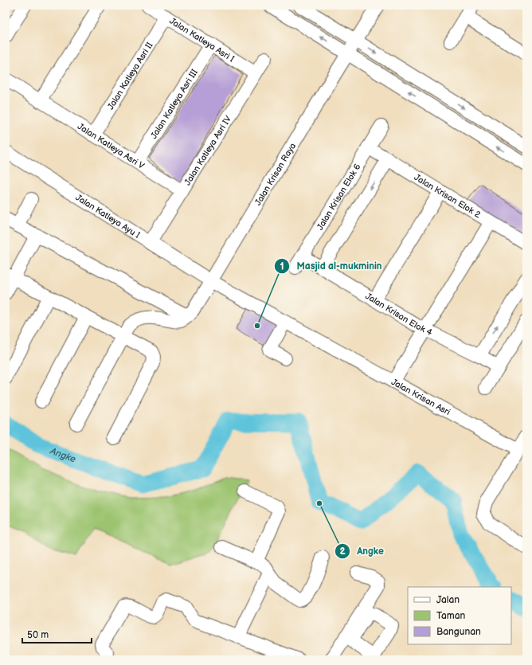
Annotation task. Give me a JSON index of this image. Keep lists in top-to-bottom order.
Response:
{
  "streets": {
    "street": [
      "Jalan Katleya Asri I",
      "Jalan Katleya Asri II",
      "Jalan Katleya Asri III",
      "Jalan Katleya Asri V",
      "Jalan Katleya Asri IV",
      "Jalan Krisan Raya",
      "Jalan Krisan Elok 2",
      "Jalan Krisan Elok 6",
      "Jalan Katleya Ayu I",
      "Jalan Krisan Elok 4",
      "Jalan Krisan Asri"
    ]
  },
  "crossings": [
    ["Jalan Katleya Asri I", "Jalan Katleya Asri II"],
    ["Jalan Katleya Asri I", "Jalan Katleya Asri III"],
    ["Jalan Katleya Asri I", "Jalan Katleya Asri IV"],
    ["Jalan Katleya Asri II", "Jalan Katleya Asri V"],
    ["Jalan Katleya Asri III", "Jalan Katleya Asri V"],
    ["Jalan Katleya Asri V", "Jalan Katleya Asri IV"],
    ["Jalan Katleya Asri IV", "Jalan Katleya Ayu I"],
    ["Jalan Krisan Raya", "Jalan Katleya Ayu I"],
    ["Jalan Krisan Raya", "Jalan Krisan Asri"],
    ["Jalan Krisan Elok 2", "Jalan Krisan Elok 6"],
    ["Jalan Krisan Elok 6", "Jalan Krisan Elok 4"],
    ["Jalan Katleya Ayu I", "Jalan Krisan Asri"]
  ],
  "water": ["Angke"],
  "places": ["Masjid al-mukminin", "Angke"],
  "legend": ["Jalan", "Taman", "Bangunan"],
  "scale_bar": "50 m"
}
